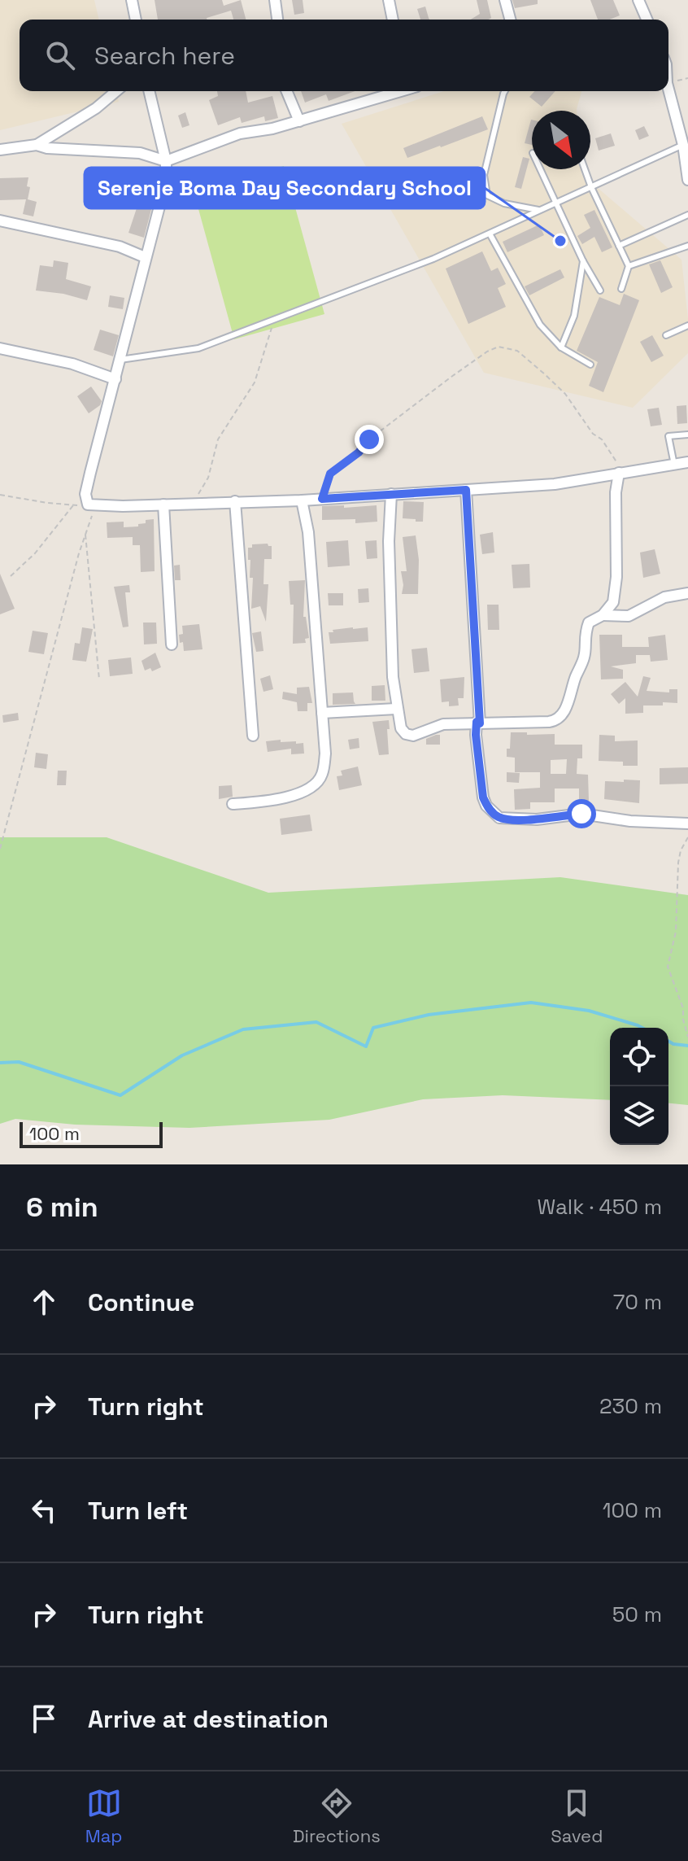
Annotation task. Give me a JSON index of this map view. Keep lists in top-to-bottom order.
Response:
{
  "places": ["Serenje Boma Day Secondary School"],
  "scale_bar": "100 m",
  "north": "bottom right",
  "page": {
    "search": "Search here",
    "scale": "100 m",
    "heading": ["6 min", "Walk · 450 m"],
    "list": [
      ["Continue", "70 m"],
      ["Turn right", "230 m"],
      ["Turn left", "100 m"],
      ["Turn right", "50 m"],
      "Arrive at destination"
    ],
    "nav": ["Map", "Directions", "Saved"]
  }
}
